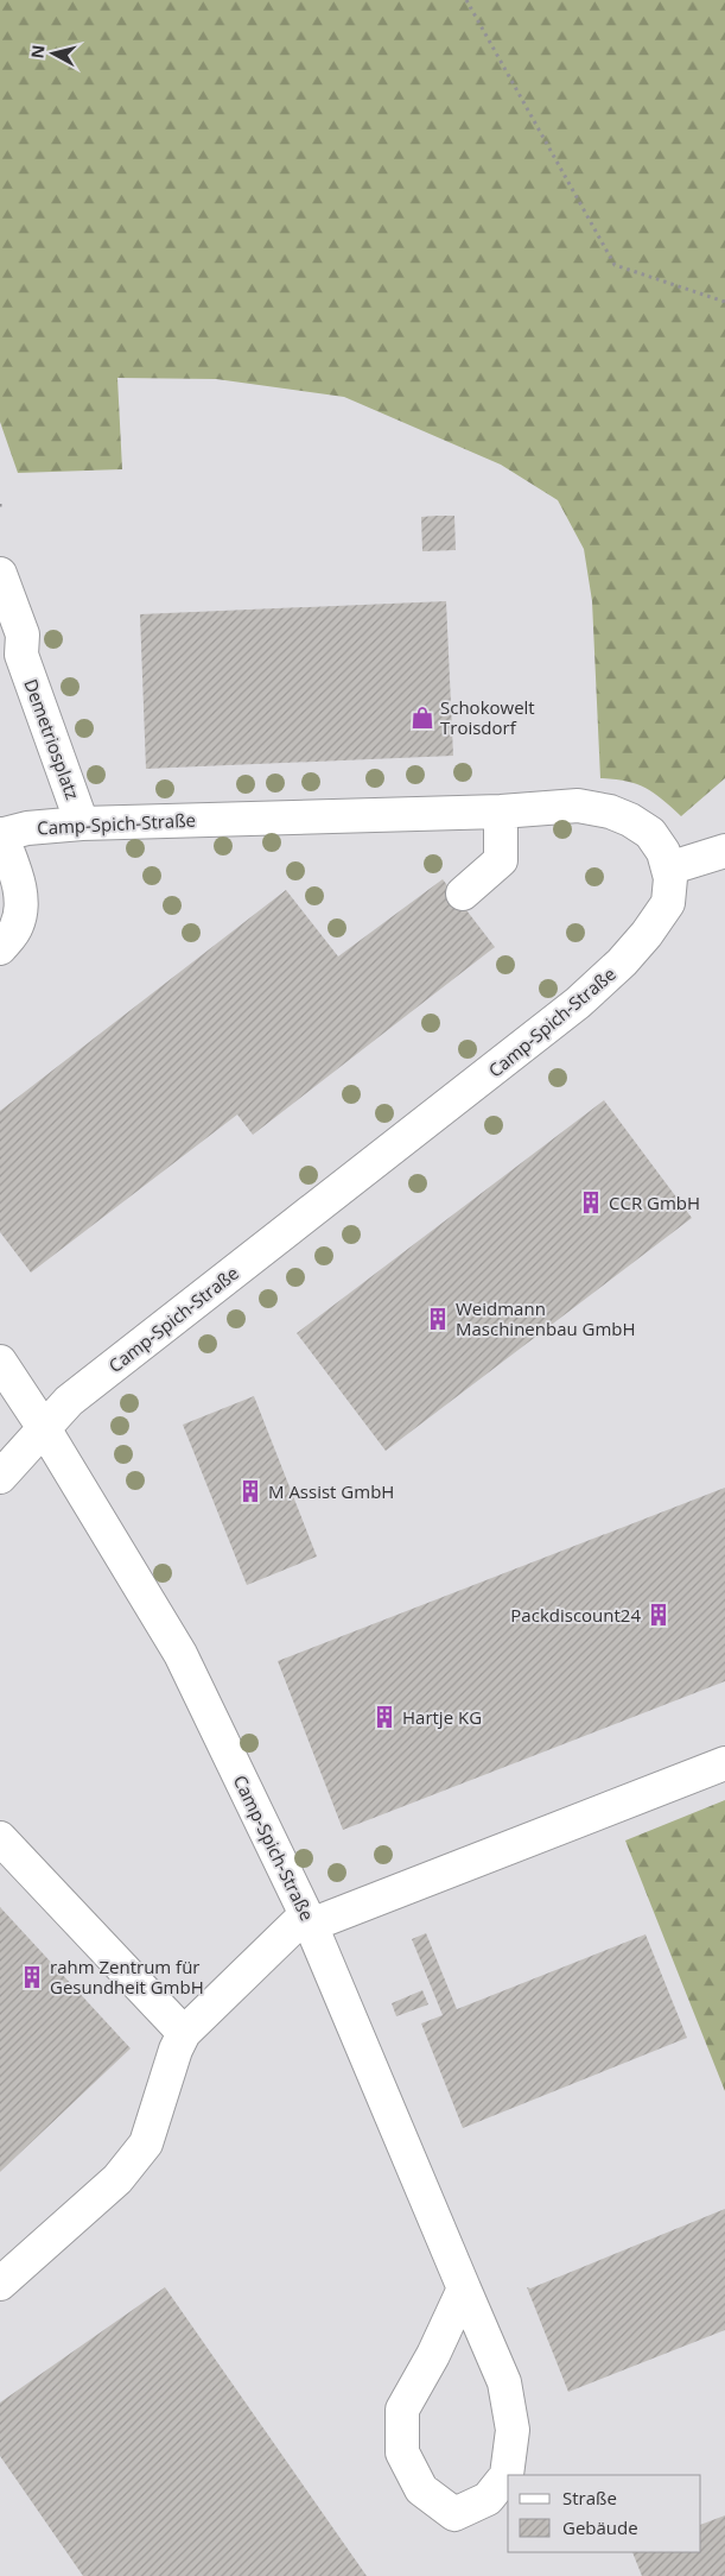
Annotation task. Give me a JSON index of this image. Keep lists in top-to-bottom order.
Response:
{
  "streets": {
    "street": ["Demetriosplatz", "Camp-Spich-Straße"]
  },
  "crossings": [
    ["Demetriosplatz", "Camp-Spich-Straße"]
  ],
  "places": {
    "shop": ["Schokowelt Troisdorf"],
    "building": [
      "CCR GmbH",
      "Weidmann Maschinenbau GmbH",
      "M Assist GmbH",
      "Packdiscount24",
      "Hartje KG",
      "rahm Zentrum für Gesundheit GmbH"
    ]
  },
  "legend": ["Straße", "Gebäude"],
  "north": "left"
}
